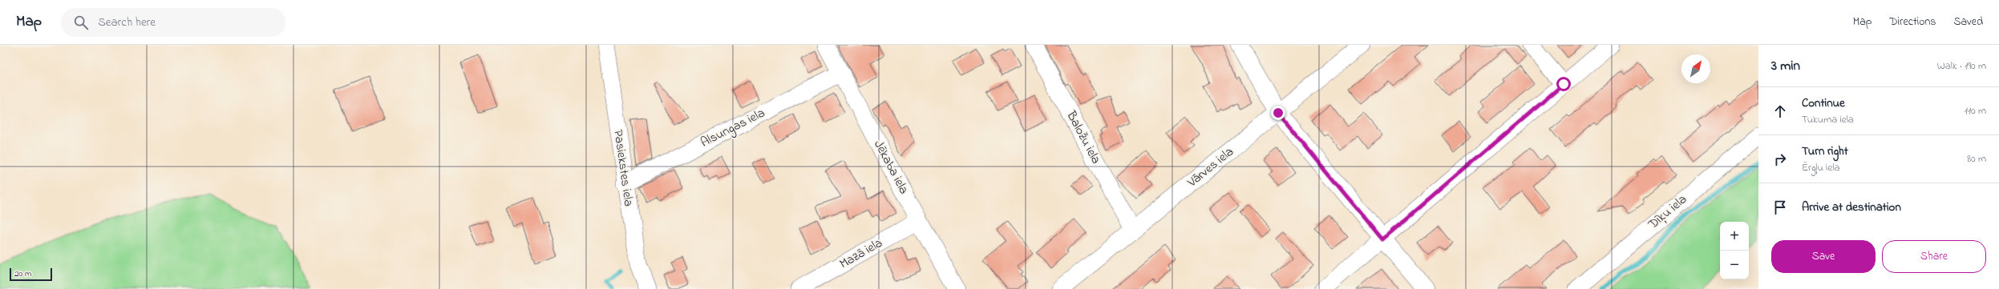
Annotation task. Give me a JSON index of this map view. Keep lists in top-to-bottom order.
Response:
{
  "streets": {
    "street": [
      "Alsungas iela",
      "Baložu iela",
      "Jēkaba iela",
      "Vārves iela",
      "Pasiekstes iela",
      "Dīķu iela",
      "Mazā iela"
    ]
  },
  "crossings": [
    ["Alsungas iela", "Jēkaba iela"],
    ["Alsungas iela", "Pasiekstes iela"],
    ["Baložu iela", "Vārves iela"],
    ["Jēkaba iela", "Mazā iela"]
  ],
  "scale_bar": "20 m",
  "north": "top right",
  "page": {
    "header": "Map",
    "search": "Search here",
    "nav": ["Map", "Directions", "Saved"],
    "heading": ["3 min", "Walk · 190 m"],
    "list": [
      ["Continue", "Tukuma iela", "110 m"],
      ["Turn right", "Ērgļu iela", "80 m"],
      "Arrive at destination"
    ],
    "map_buttons": ["+", "−"],
    "buttons": ["Save", "Share"],
    "scale": "20 m"
  }
}
